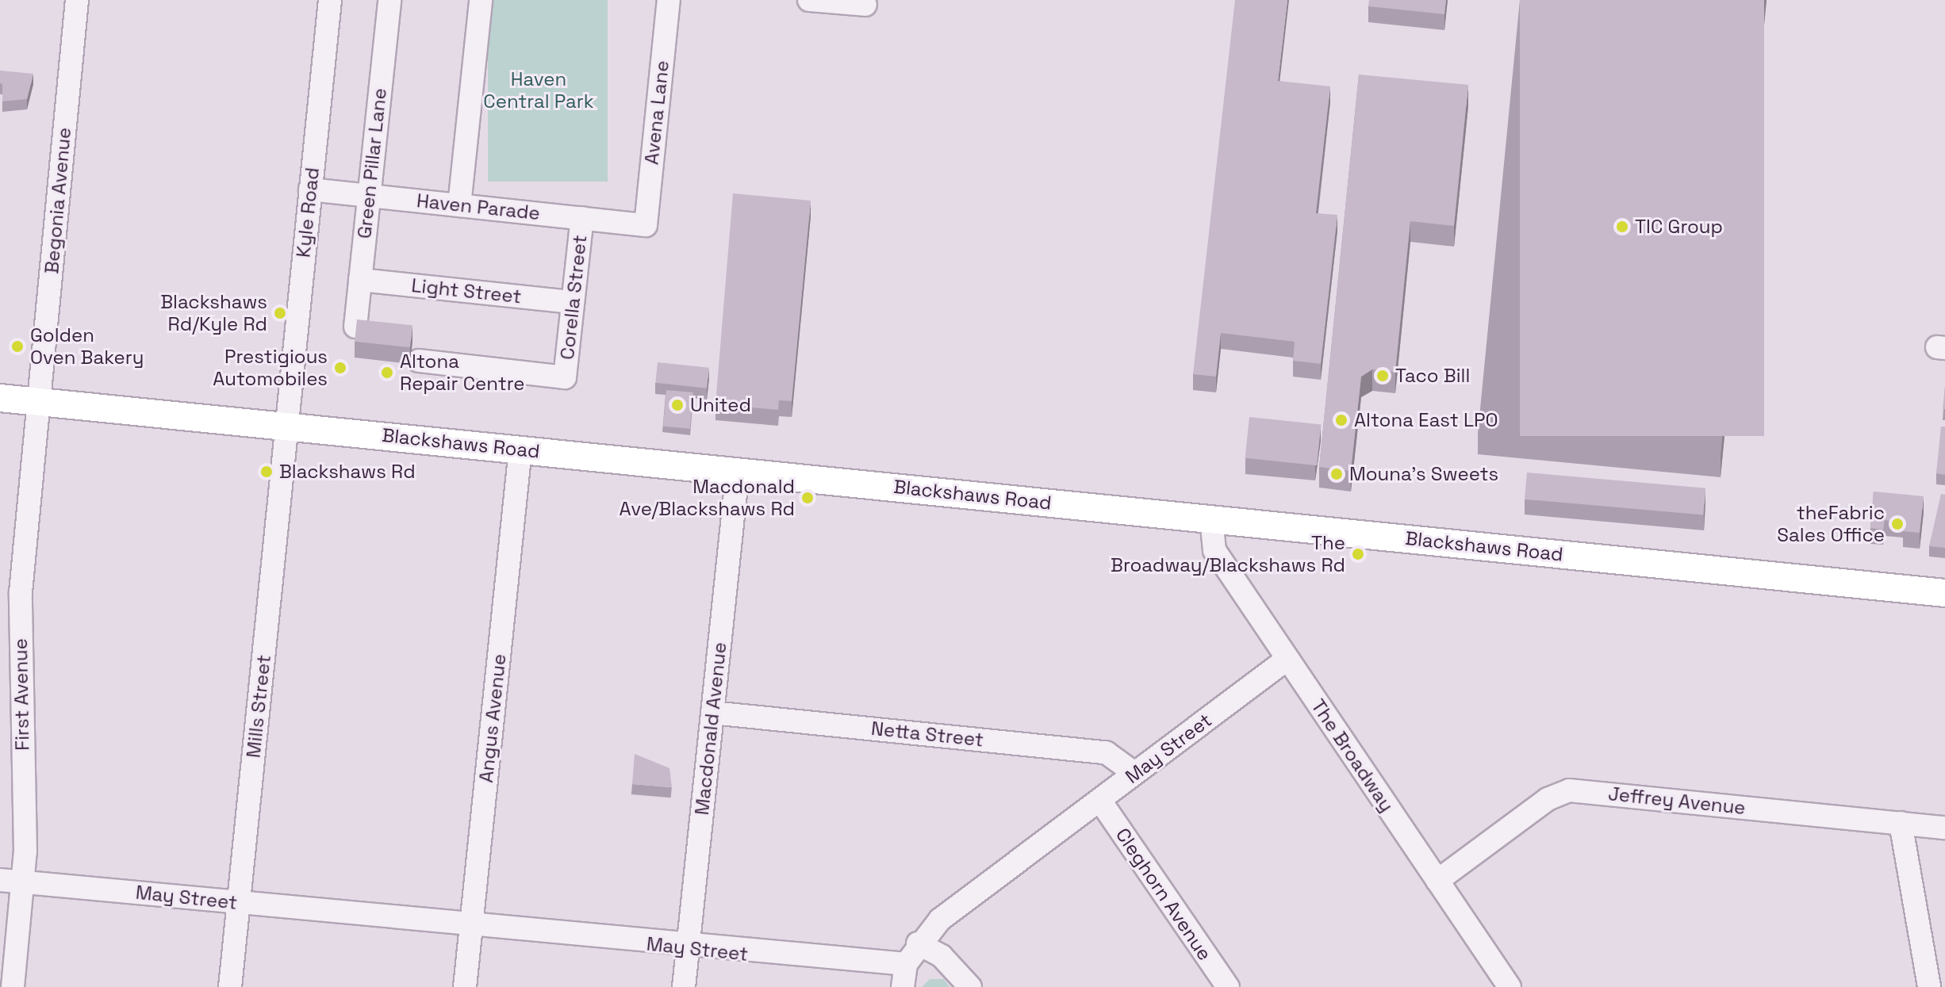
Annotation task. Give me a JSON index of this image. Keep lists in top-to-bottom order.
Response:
{
  "streets": {
    "main road": ["Blackshaws Road"],
    "street": [
      "Avena Lane",
      "Green Pillar Lane",
      "Begonia Avenue",
      "Haven Parade",
      "Kyle Road",
      "Light Street",
      "Corella Street",
      "First Avenue",
      "Mills Street",
      "Angus Avenue",
      "Macdonald Avenue",
      "Netta Street",
      "May Street",
      "The Broadway",
      "Jeffrey Avenue",
      "Cleghorn Avenue"
    ]
  },
  "crossings": [
    ["Avena Lane", "Haven Parade"],
    ["Green Pillar Lane", "Haven Parade"],
    ["Green Pillar Lane", "Light Street"],
    ["Begonia Avenue", "Blackshaws Road"],
    ["Begonia Avenue", "First Avenue"],
    ["Haven Parade", "Kyle Road"],
    ["Haven Parade", "Corella Street"],
    ["Kyle Road", "Blackshaws Road"],
    ["Kyle Road", "Mills Street"],
    ["Light Street", "Corella Street"],
    ["Blackshaws Road", "First Avenue"],
    ["Blackshaws Road", "Mills Street"],
    ["Blackshaws Road", "Angus Avenue"],
    ["Blackshaws Road", "Macdonald Avenue"],
    ["Blackshaws Road", "The Broadway"],
    ["First Avenue", "May Street"],
    ["Mills Street", "May Street"],
    ["Angus Avenue", "May Street"],
    ["Macdonald Avenue", "Netta Street"],
    ["Macdonald Avenue", "May Street"],
    ["Netta Street", "May Street"],
    ["May Street", "The Broadway"],
    ["May Street", "Cleghorn Avenue"],
    ["The Broadway", "Jeffrey Avenue"]
  ],
  "parks": ["Haven Central Park"],
  "places": [
    "TIC Group",
    "Blackshaws Rd/Kyle Rd",
    "Golden Oven Bakery",
    "Prestigious Automobiles",
    "Altona Repair Centre",
    "Taco Bill",
    "United",
    "Altona East LPO",
    "Blackshaws Rd",
    "Mouna’s Sweets",
    "Macdonald Ave/Blackshaws Rd",
    "theFabric Sales Office",
    "The Broadway/Blackshaws Rd"
  ]
}
